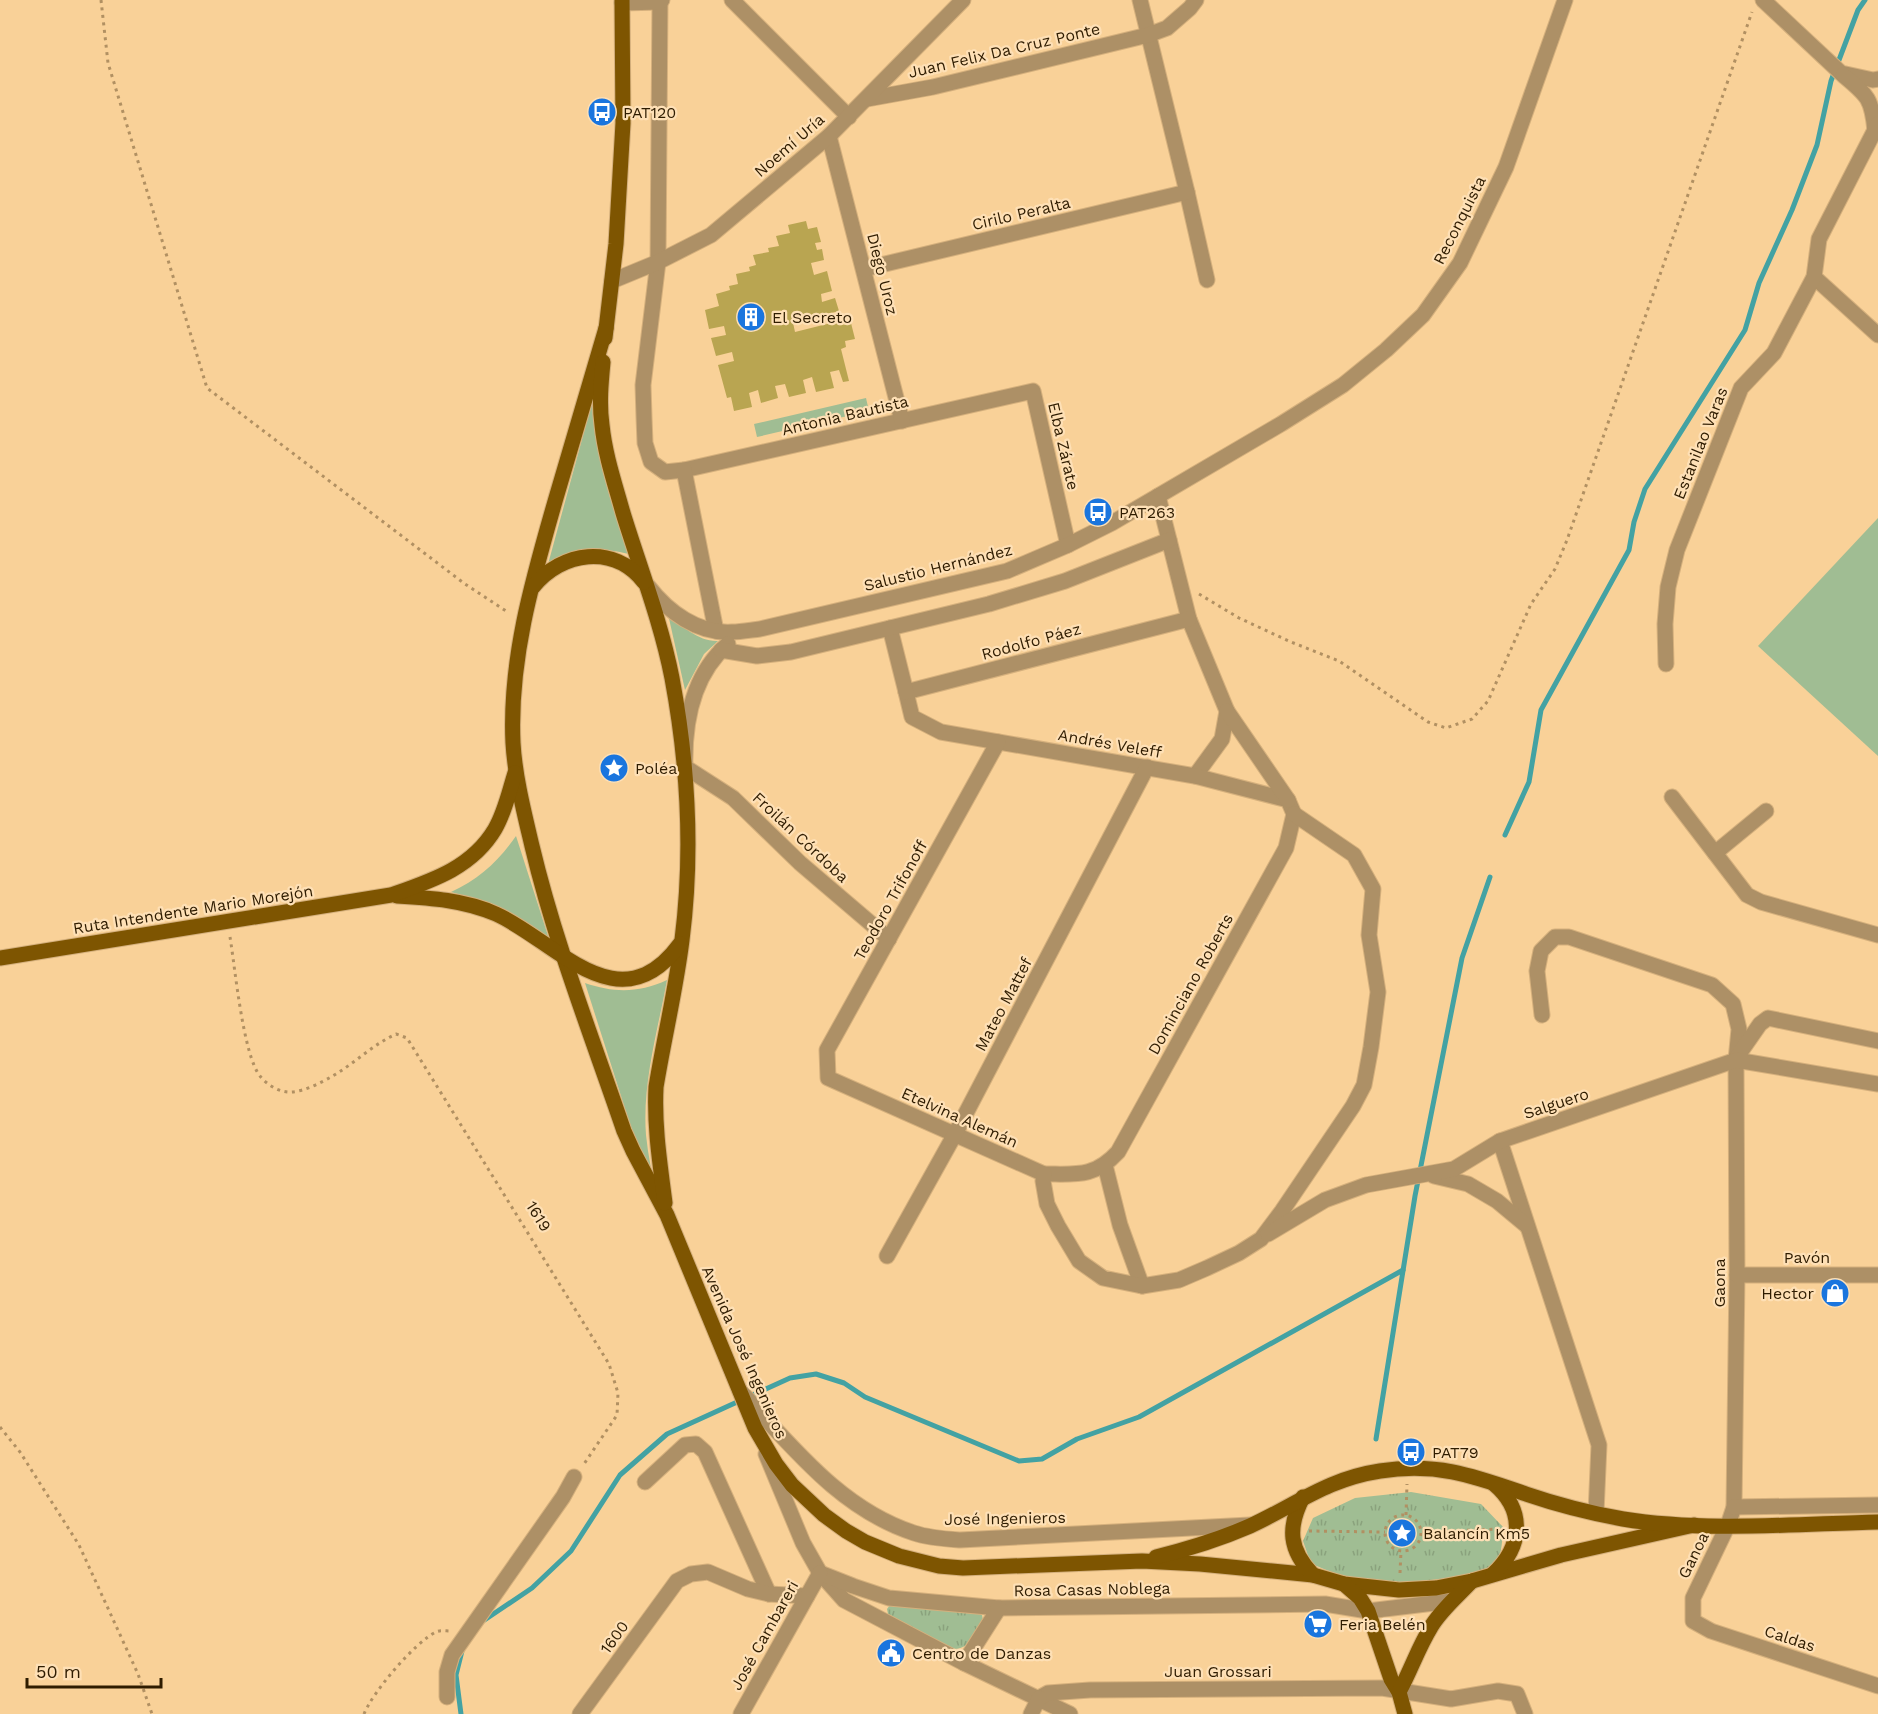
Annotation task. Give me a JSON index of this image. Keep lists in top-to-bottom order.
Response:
{
  "streets": {
    "main road": ["Ruta Intendente Mario Morejón", "Avenida José Ingenieros"],
    "street": [
      "Juan Felix Da Cruz Ponte",
      "Noemí Uría",
      "Cirilo Peralta",
      "Reconquista",
      "Diego Uroz",
      "Antonia Bautista",
      "Estanilao Varas",
      "Elba Zárate",
      "Salustio Hernández",
      "Rodolfo Páez",
      "Andrés Veleff",
      "Froilán Córdoba",
      "Teodoro Trifonoff",
      "Dominciano Roberts",
      "Mateo Mattef",
      "Salguero",
      "Etelvina Alemán",
      "Pavón",
      "Gaona",
      "José Ingenieros",
      "Ganoa",
      "Rosa Casas Noblega",
      "José Cambareri",
      "1600",
      "Caldas",
      "Juan Grossari"
    ],
    "path": ["1619"]
  },
  "crossings": [
    ["Juan Felix Da Cruz Ponte", "Noemí Uría"],
    ["Noemí Uría", "Diego Uroz"],
    ["Noemí Uría", "Antonia Bautista"],
    ["Cirilo Peralta", "Diego Uroz"],
    ["Reconquista", "Salustio Hernández"],
    ["Diego Uroz", "Antonia Bautista"],
    ["Antonia Bautista", "Elba Zárate"],
    ["Elba Zárate", "Salustio Hernández"],
    ["Rodolfo Páez", "Andrés Veleff"],
    ["Andrés Veleff", "Teodoro Trifonoff"],
    ["Andrés Veleff", "Dominciano Roberts"],
    ["Andrés Veleff", "Mateo Mattef"],
    ["Froilán Córdoba", "Teodoro Trifonoff"],
    ["Froilán Córdoba", "Avenida José Ingenieros"],
    ["Teodoro Trifonoff", "Etelvina Alemán"],
    ["Ruta Intendente Mario Morejón", "1619"],
    ["Dominciano Roberts", "Etelvina Alemán"],
    ["Mateo Mattef", "Etelvina Alemán"],
    ["Salguero", "Gaona"],
    ["Pavón", "Gaona"],
    ["Gaona", "Ganoa"],
    ["Avenida José Ingenieros", "José Ingenieros"],
    ["Avenida José Ingenieros", "Ganoa"],
    ["Avenida José Ingenieros", "Rosa Casas Noblega"],
    ["Avenida José Ingenieros", "Juan Grossari"],
    ["Ganoa", "Caldas"],
    ["Rosa Casas Noblega", "José Cambareri"]
  ],
  "places": {
    "bus stop": ["PAT120", "PAT263", "PAT79"],
    "building": ["El Secreto"],
    "place": ["Poléa", "Balancín Km5"],
    "shop": ["Hector"],
    "supermarket": ["Feria Belén"],
    "public building": ["Centro de Danzas"]
  },
  "scale_bar": "50 m"
}
